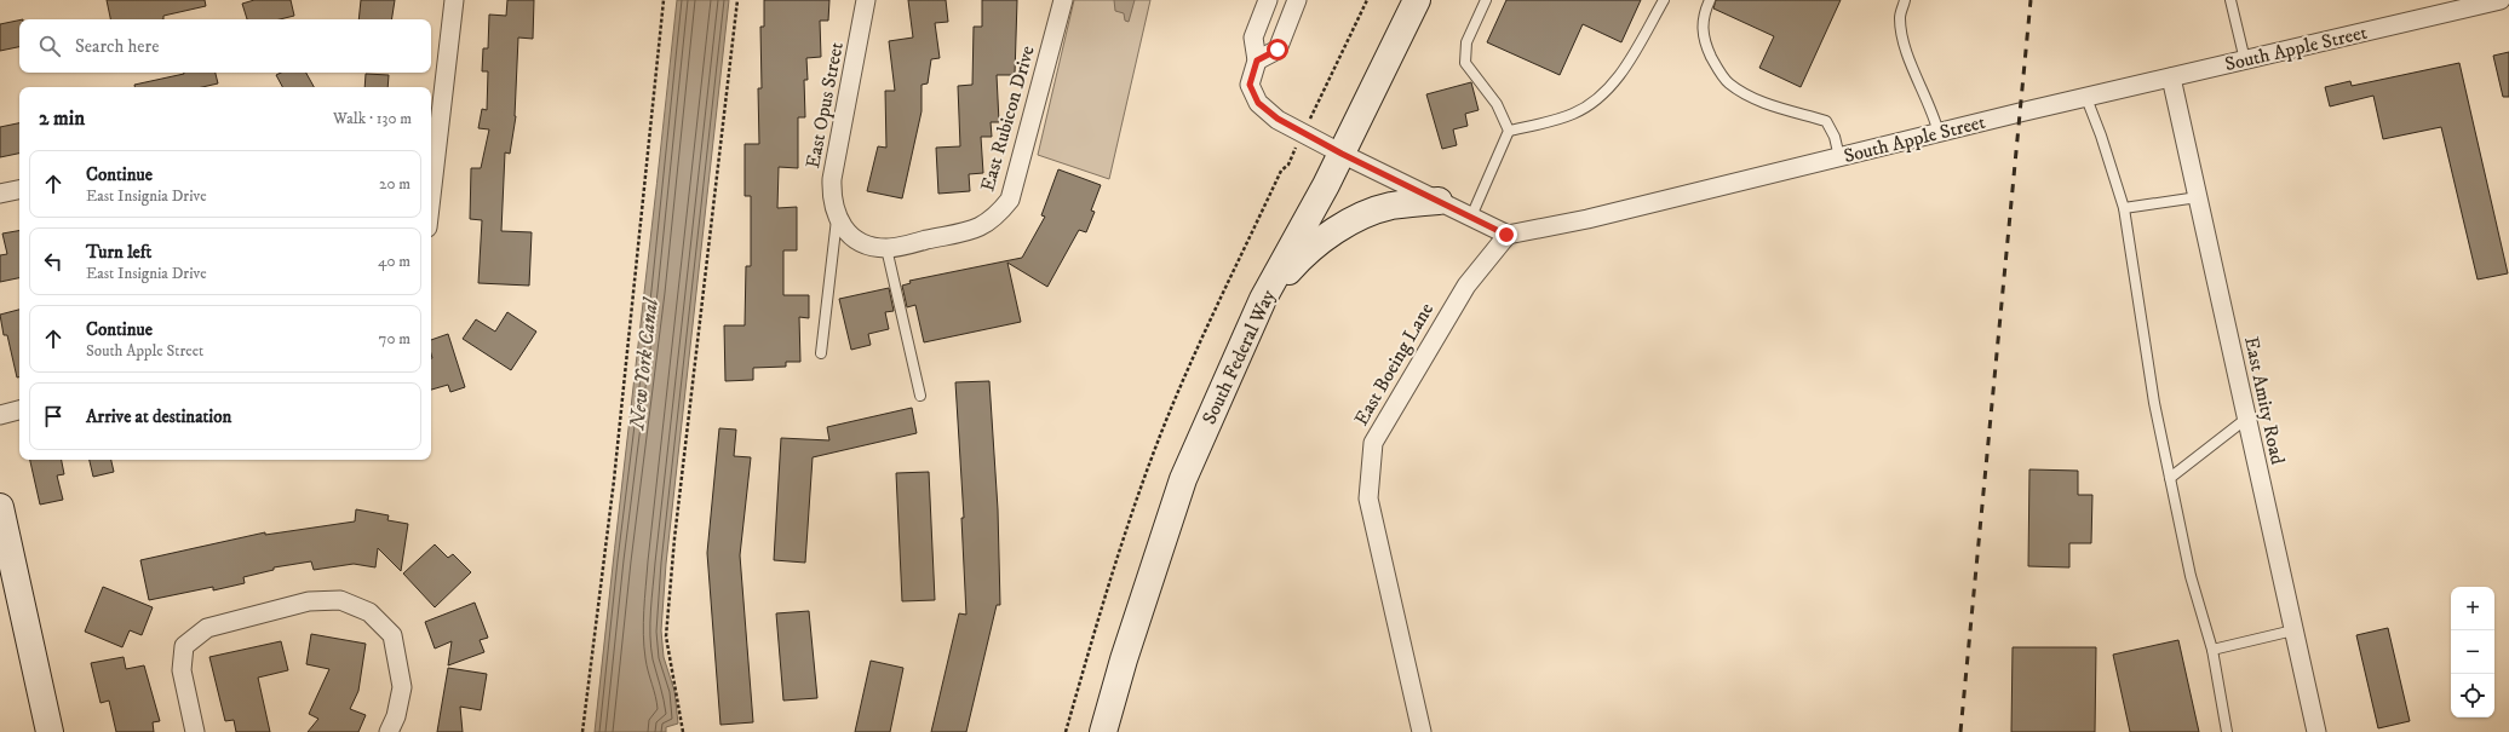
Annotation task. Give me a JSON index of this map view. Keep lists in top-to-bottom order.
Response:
{
  "streets": {
    "main road": ["South Federal Way"],
    "street": [
      "South Apple Street",
      "East Opus Street",
      "East Rubicon Drive",
      "East Boeing Lane",
      "East Amity Road"
    ]
  },
  "crossings": [
    ["South Apple Street", "East Boeing Lane"],
    ["South Apple Street", "East Amity Road"],
    ["East Opus Street", "East Rubicon Drive"]
  ],
  "water": ["New York Canal"],
  "page": {
    "search": "Search here",
    "heading": ["2 min", "Walk · 130 m"],
    "list": [
      ["Continue", "East Insignia Drive", "20 m"],
      ["Turn left", "East Insignia Drive", "40 m"],
      ["Continue", "South Apple Street", "70 m"],
      "Arrive at destination"
    ],
    "map_buttons": ["+", "−"]
  }
}
